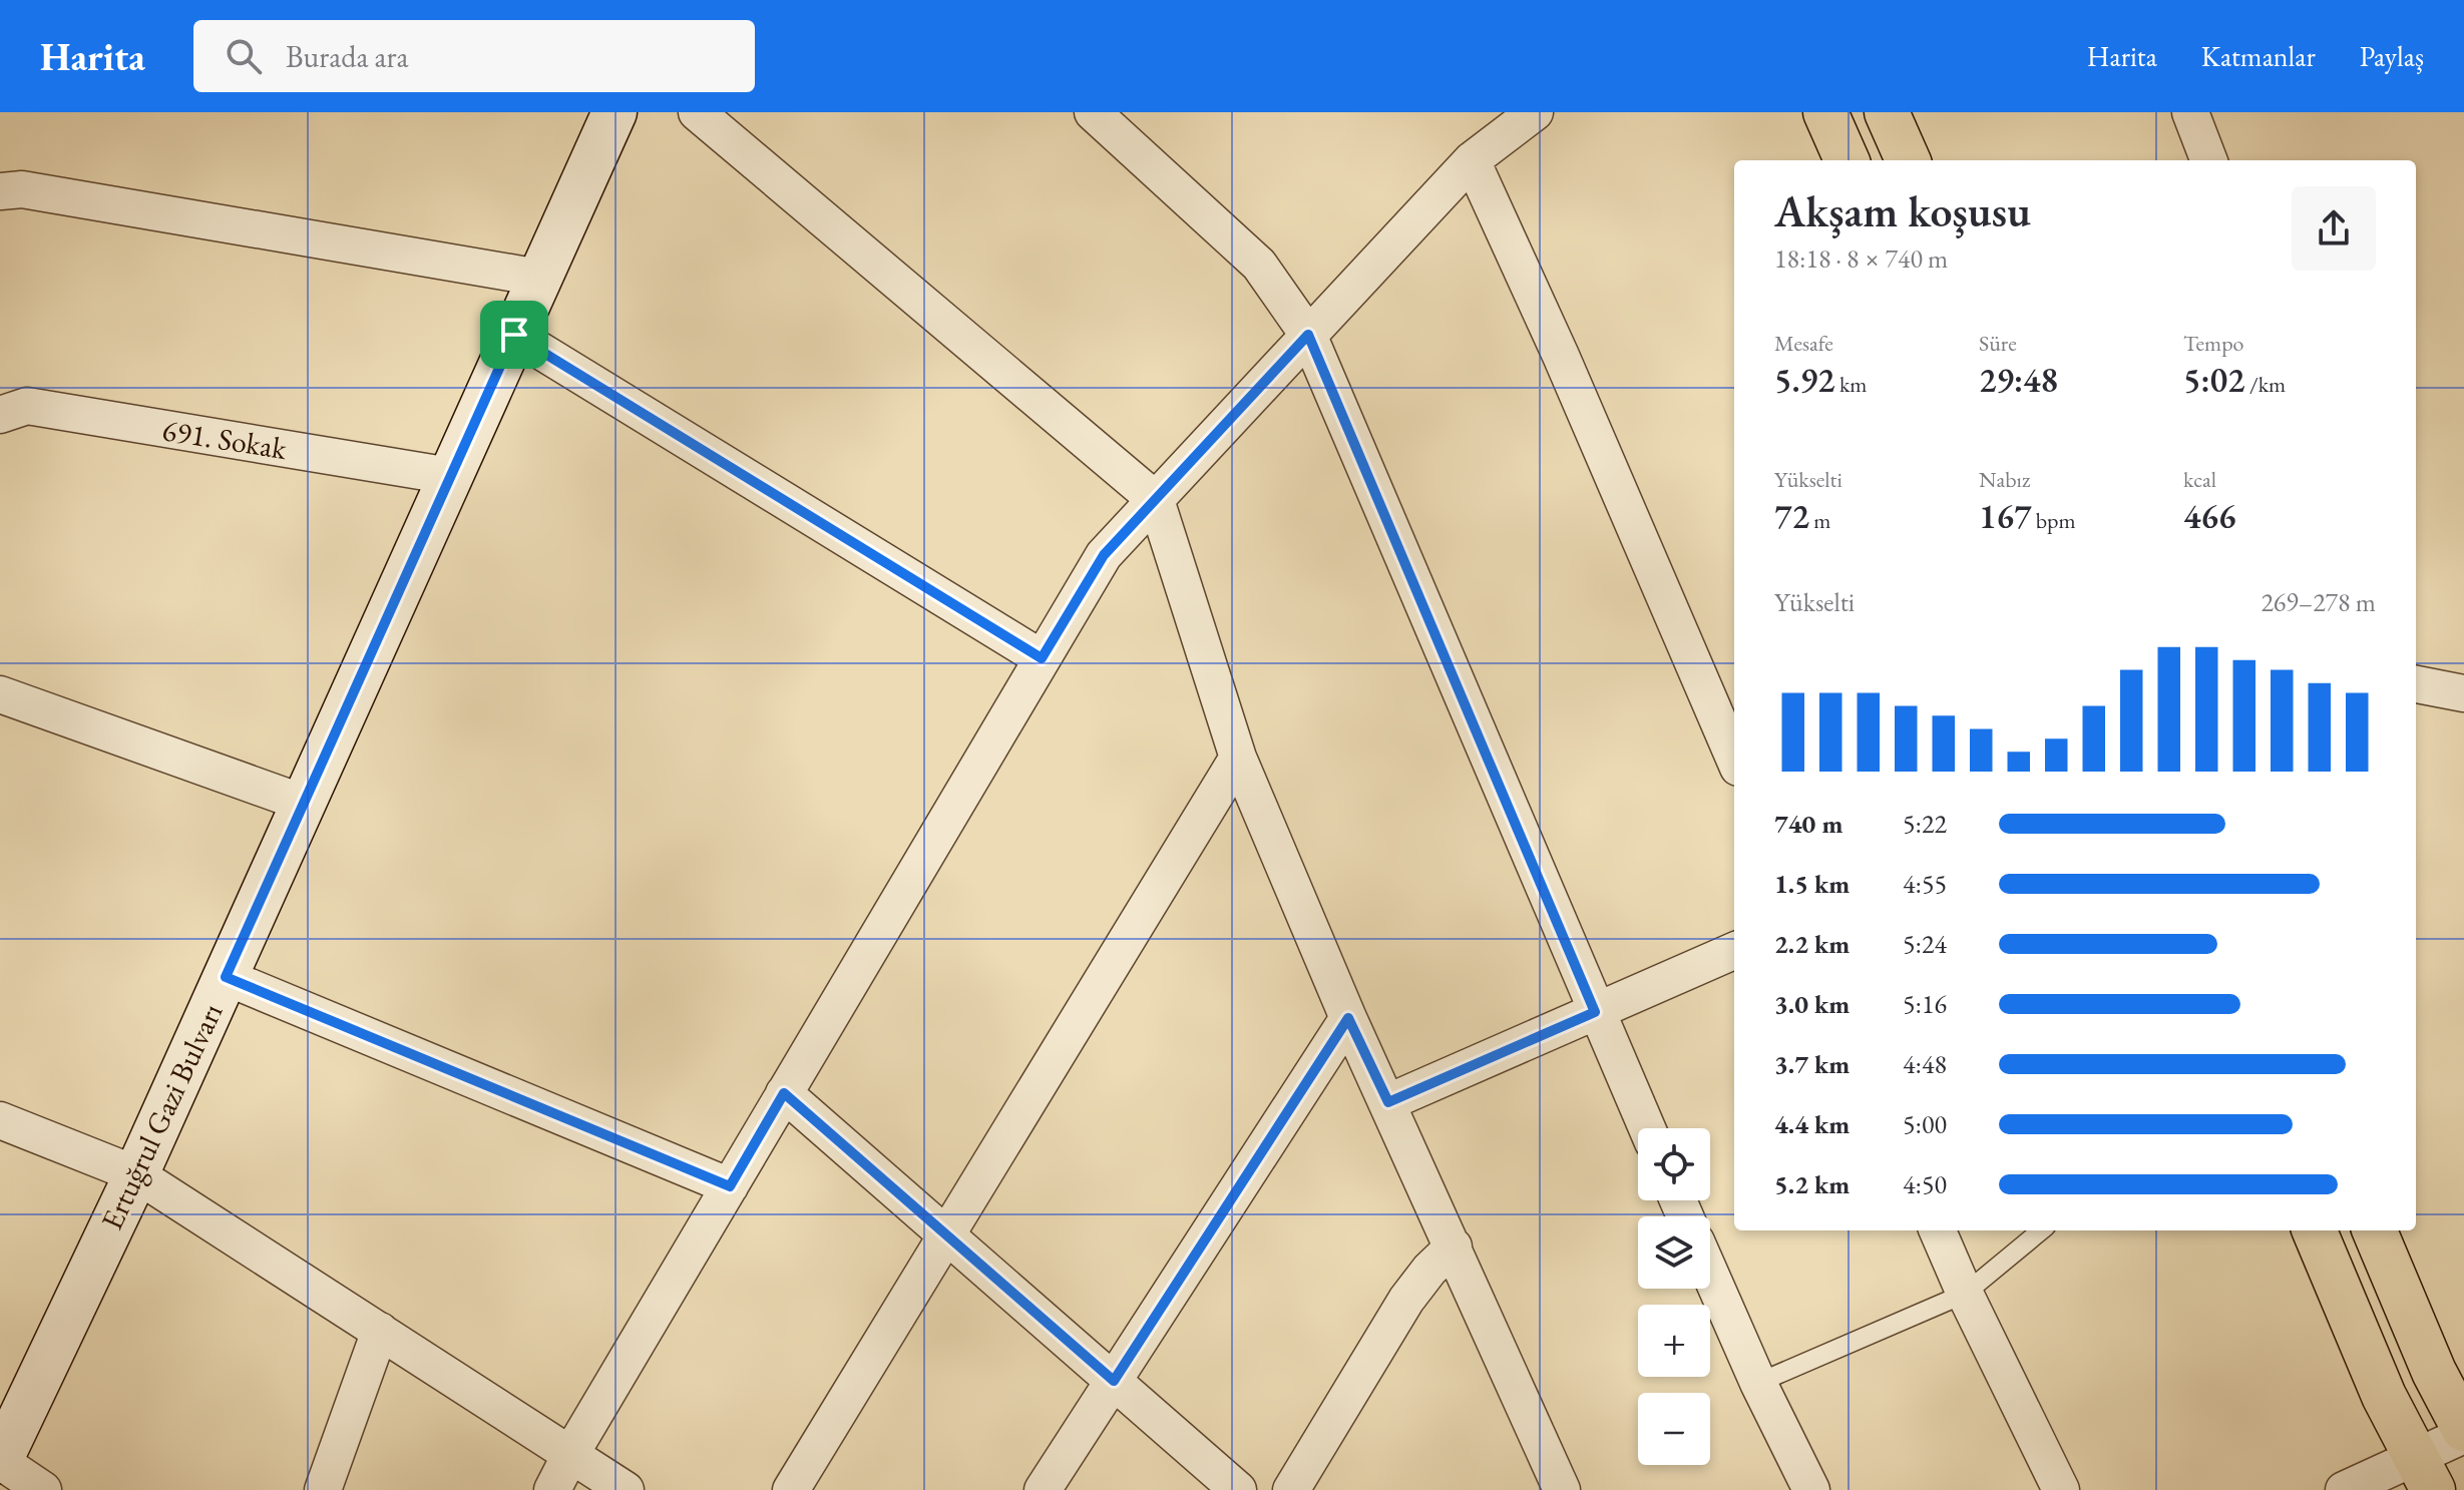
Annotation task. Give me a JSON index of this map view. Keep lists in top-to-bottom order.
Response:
{
  "streets": {
    "main road": ["Ertuğrul Gazi Bulvarı"],
    "street": ["691. Sokak"]
  },
  "crossings": [
    ["691. Sokak", "Ertuğrul Gazi Bulvarı"]
  ],
  "page": {
    "header": "Harita",
    "search": "Burada ara",
    "nav": ["Harita", "Katmanlar", "Paylaş"],
    "heading": ["Akşam koşusu", "18:18 · 8 × 740 m"],
    "stats": [
      ["Mesafe", "5.92 km"],
      ["Süre", "29:48"],
      ["Tempo", "5:02 /km"],
      ["Yükselti", "72 m"],
      ["Nabız", "167 bpm"],
      ["kcal", "466"]
    ],
    "chart": ["Yükselti", "269–278 m"],
    "list": [
      {
        "name": "740 m",
        "note": "5:22"
      },
      {
        "name": "1.5 km",
        "note": "4:55"
      },
      {
        "name": "2.2 km",
        "note": "5:24"
      },
      {
        "name": "3.0 km",
        "note": "5:16"
      },
      {
        "name": "3.7 km",
        "note": "4:48"
      },
      {
        "name": "4.4 km",
        "note": "5:00"
      },
      {
        "name": "5.2 km",
        "note": "4:50"
      }
    ],
    "map_buttons": ["+", "−"]
  }
}
